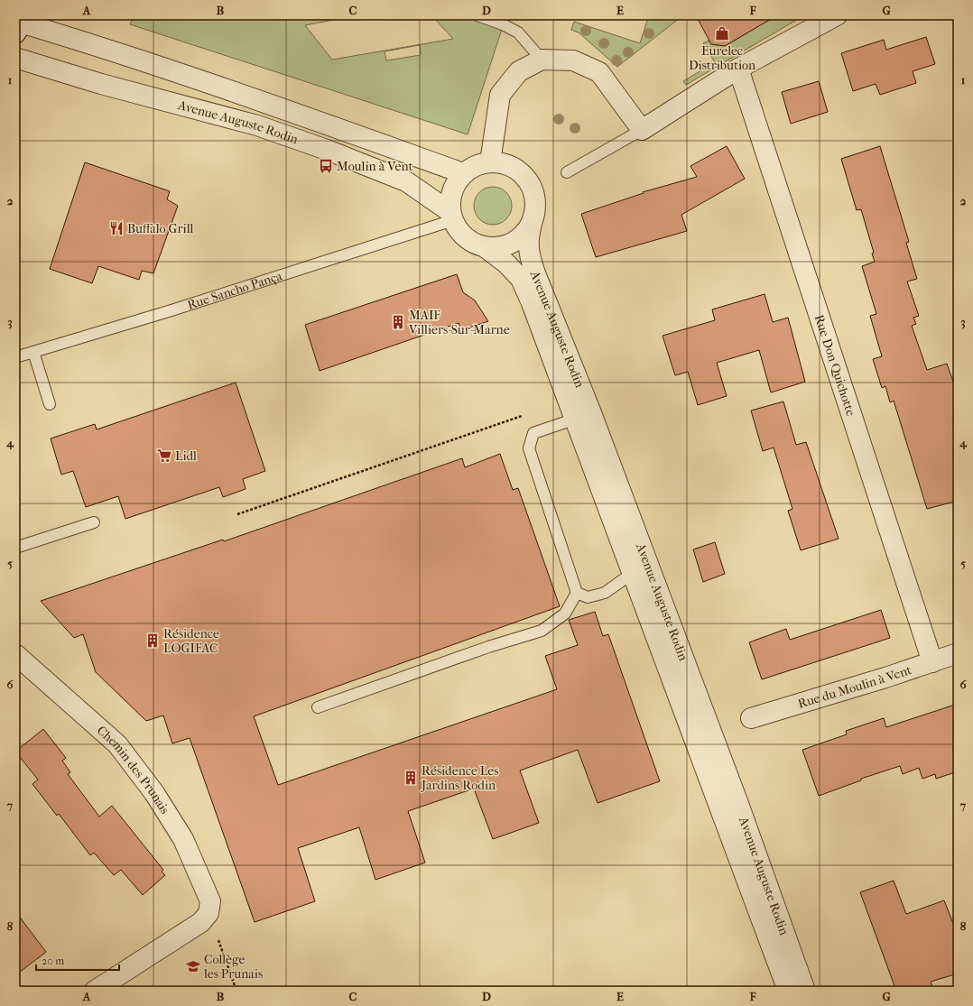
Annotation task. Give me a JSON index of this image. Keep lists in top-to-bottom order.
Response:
{
  "streets": {
    "street": [
      "Avenue Auguste Rodin",
      "Rue Don Quichotte",
      "Rue du Moulin à Vent",
      "Chemin des Prunais"
    ],
    "lane": ["Rue Sancho Pança"]
  },
  "crossings": [
    ["Avenue Auguste Rodin", "Rue Sancho Pança"],
    ["Rue Don Quichotte", "Rue du Moulin à Vent"]
  ],
  "places": {
    "shop": ["Eurelec Distribution"],
    "bus stop": ["Moulin à Vent"],
    "restaurant": ["Buffalo Grill"],
    "building": ["MAIF Villiers-Sur-Marne", "Résidence LOGIFAC", "Résidence Les Jardins Rodin"],
    "supermarket": ["Lidl"],
    "school or university": ["Collège les Prunais"]
  },
  "scale_bar": "20 m",
  "grid": {
    "columns": [
      "A",
      "B",
      "C",
      "D",
      "E",
      "F",
      "G"
    ],
    "rows": [
      "1",
      "2",
      "3",
      "4",
      "5",
      "6",
      "7",
      "8"
    ]
  }
}
